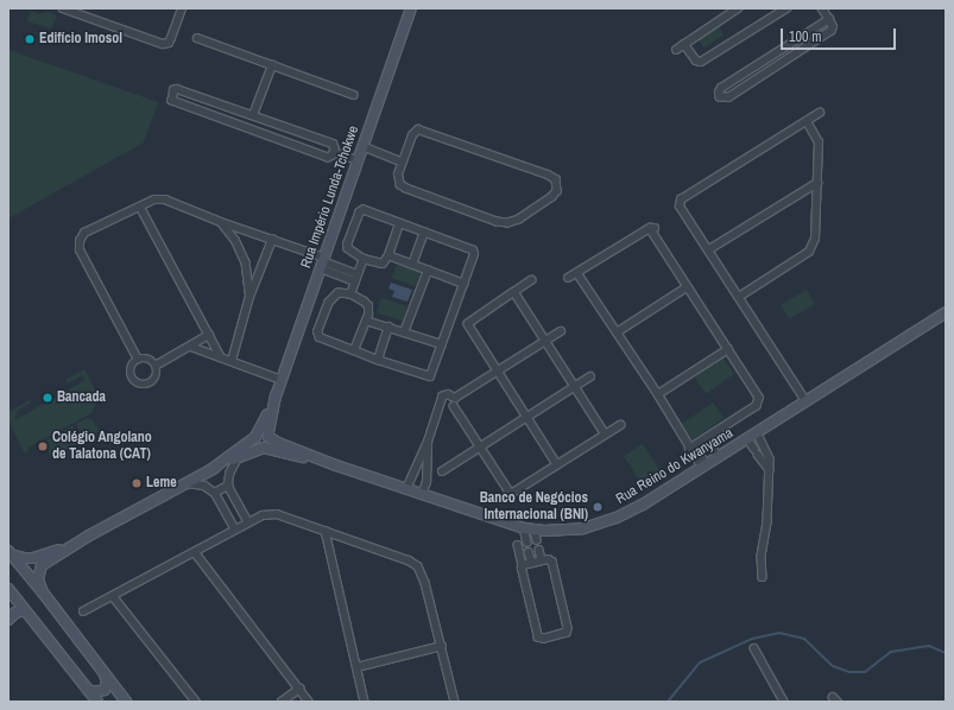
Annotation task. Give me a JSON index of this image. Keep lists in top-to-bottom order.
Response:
{
  "streets": {
    "street": ["Rua Império Lunda-Tchokwe", "Rua Reino do Kwanyama"]
  },
  "crossings": [
    ["Rua Império Lunda-Tchokwe", "Rua Reino do Kwanyama"]
  ],
  "places": [
    "Edifício Imosol",
    "Bancada",
    "Colégio Angolano de Talatona (CAT)",
    "Leme",
    "Banco de Negócios Internacional (BNI)"
  ],
  "scale_bar": "100 m"
}
